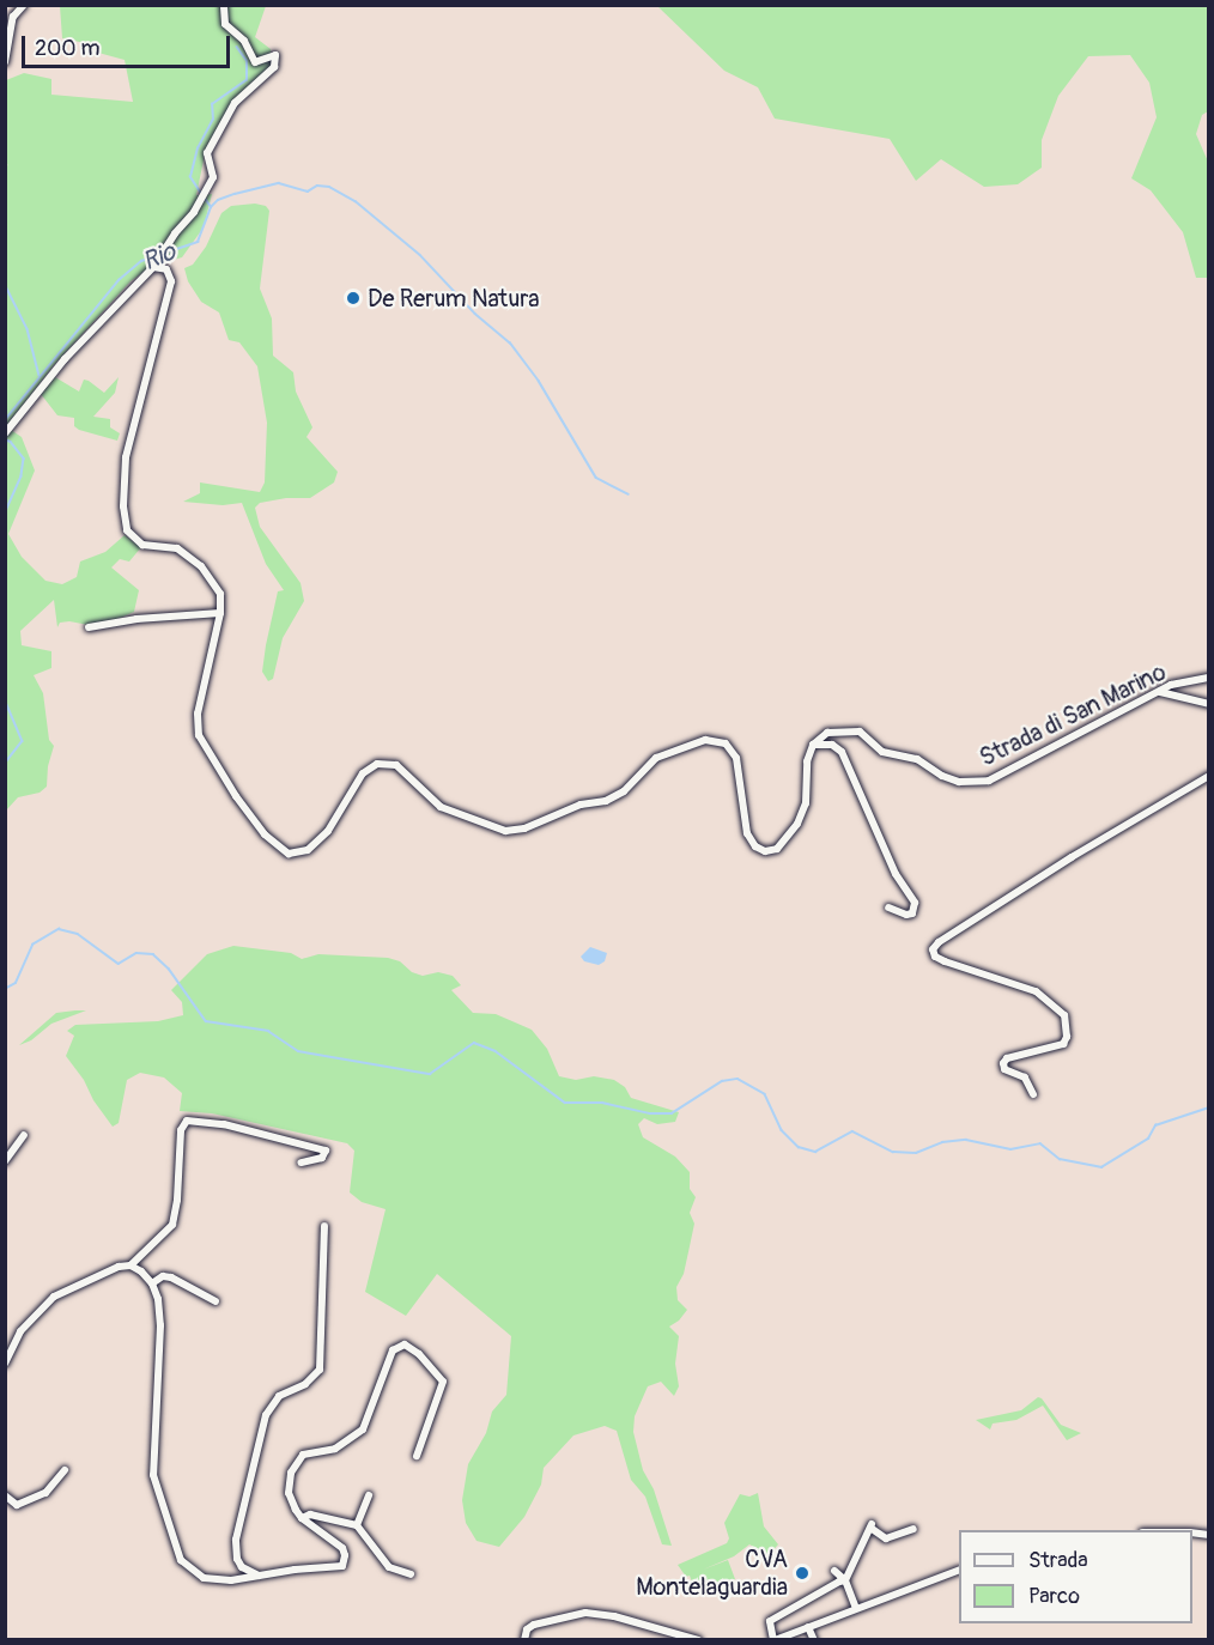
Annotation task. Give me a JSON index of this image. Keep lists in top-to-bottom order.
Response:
{
  "streets": {
    "street": ["Strada di San Marino"]
  },
  "water": ["Rio"],
  "places": ["De Rerum Natura", "CVA Montelaguardia"],
  "legend": ["Strada", "Parco"],
  "scale_bar": "200 m"
}
